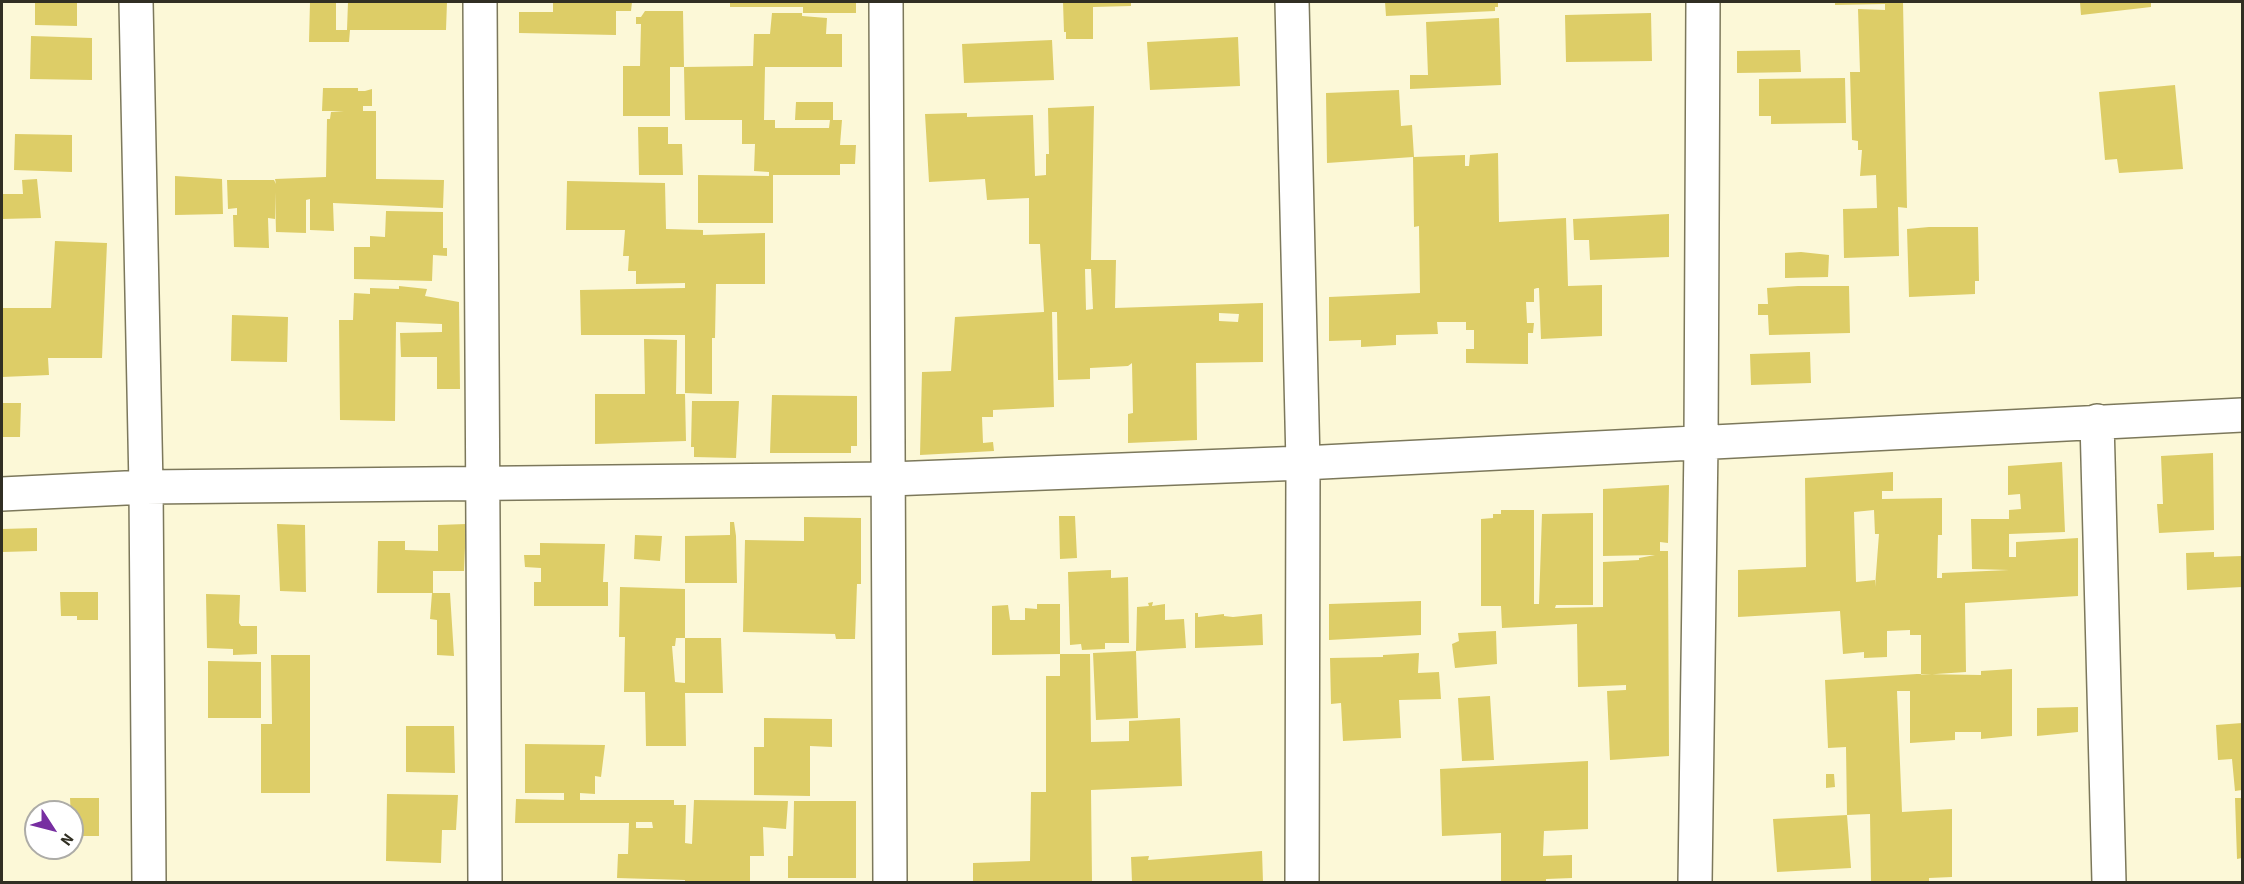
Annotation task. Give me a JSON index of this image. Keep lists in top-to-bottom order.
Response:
{
  "north": "bottom right"
}
